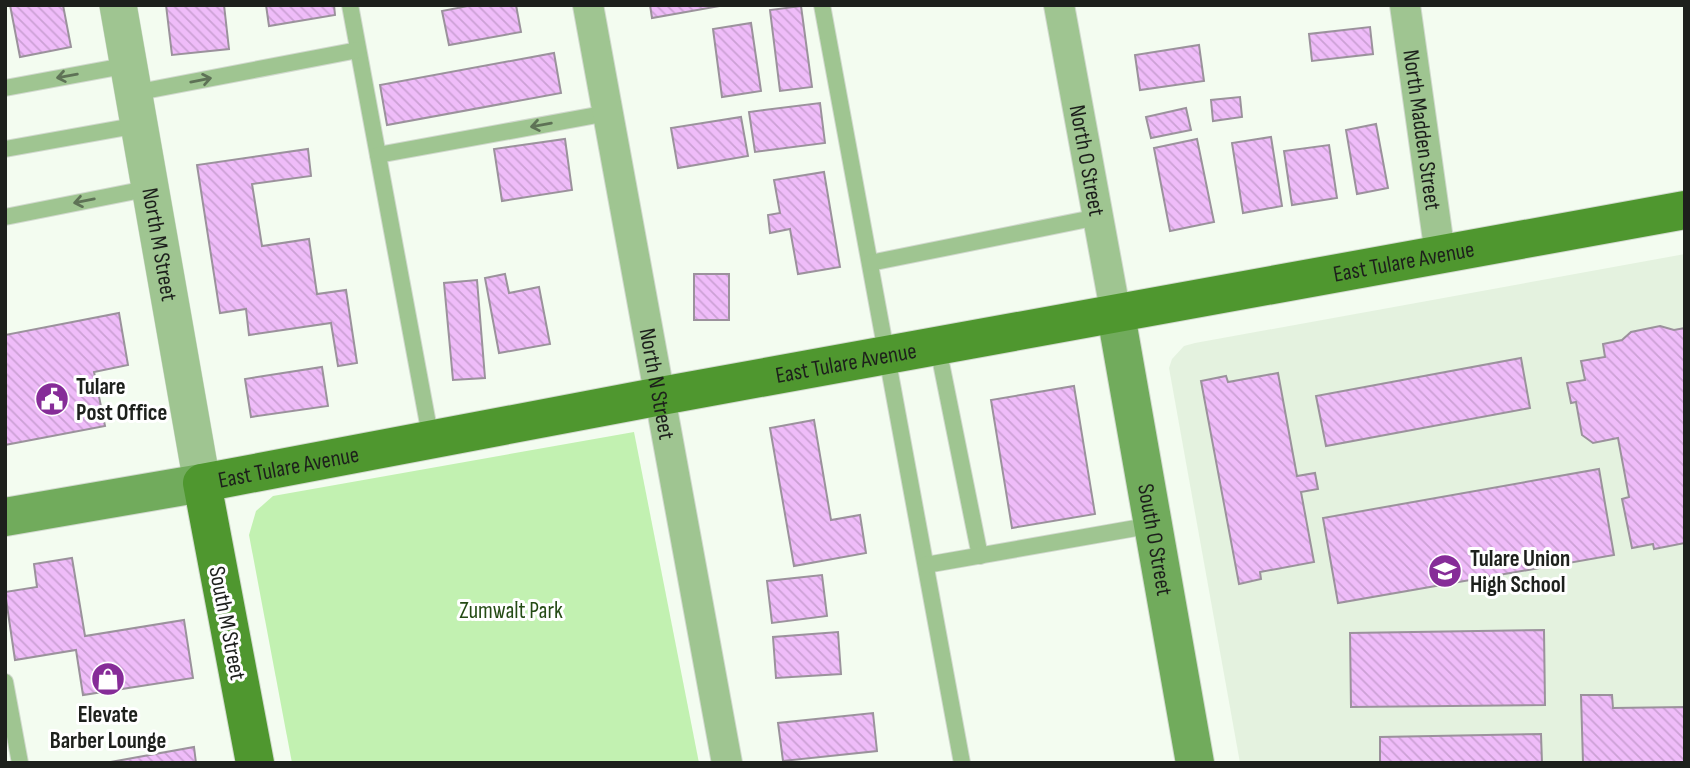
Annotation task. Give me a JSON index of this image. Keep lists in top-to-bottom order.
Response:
{
  "streets": {
    "main road": ["East Tulare Avenue", "South O Street", "South M Street"],
    "street": [
      "North Madden Street",
      "North O Street",
      "North M Street",
      "North N Street"
    ]
  },
  "crossings": [
    ["North Madden Street", "East Tulare Avenue"],
    ["North O Street", "East Tulare Avenue"],
    ["North O Street", "South O Street"],
    ["North M Street", "East Tulare Avenue"],
    ["North M Street", "South M Street"],
    ["East Tulare Avenue", "North N Street"],
    ["East Tulare Avenue", "South O Street"],
    ["East Tulare Avenue", "South M Street"]
  ],
  "parks": ["Zumwalt Park"],
  "places": {
    "public building": ["Tulare Post Office"],
    "school or university": ["Tulare Union High School"],
    "shop": ["Elevate Barber Lounge"]
  }
}
